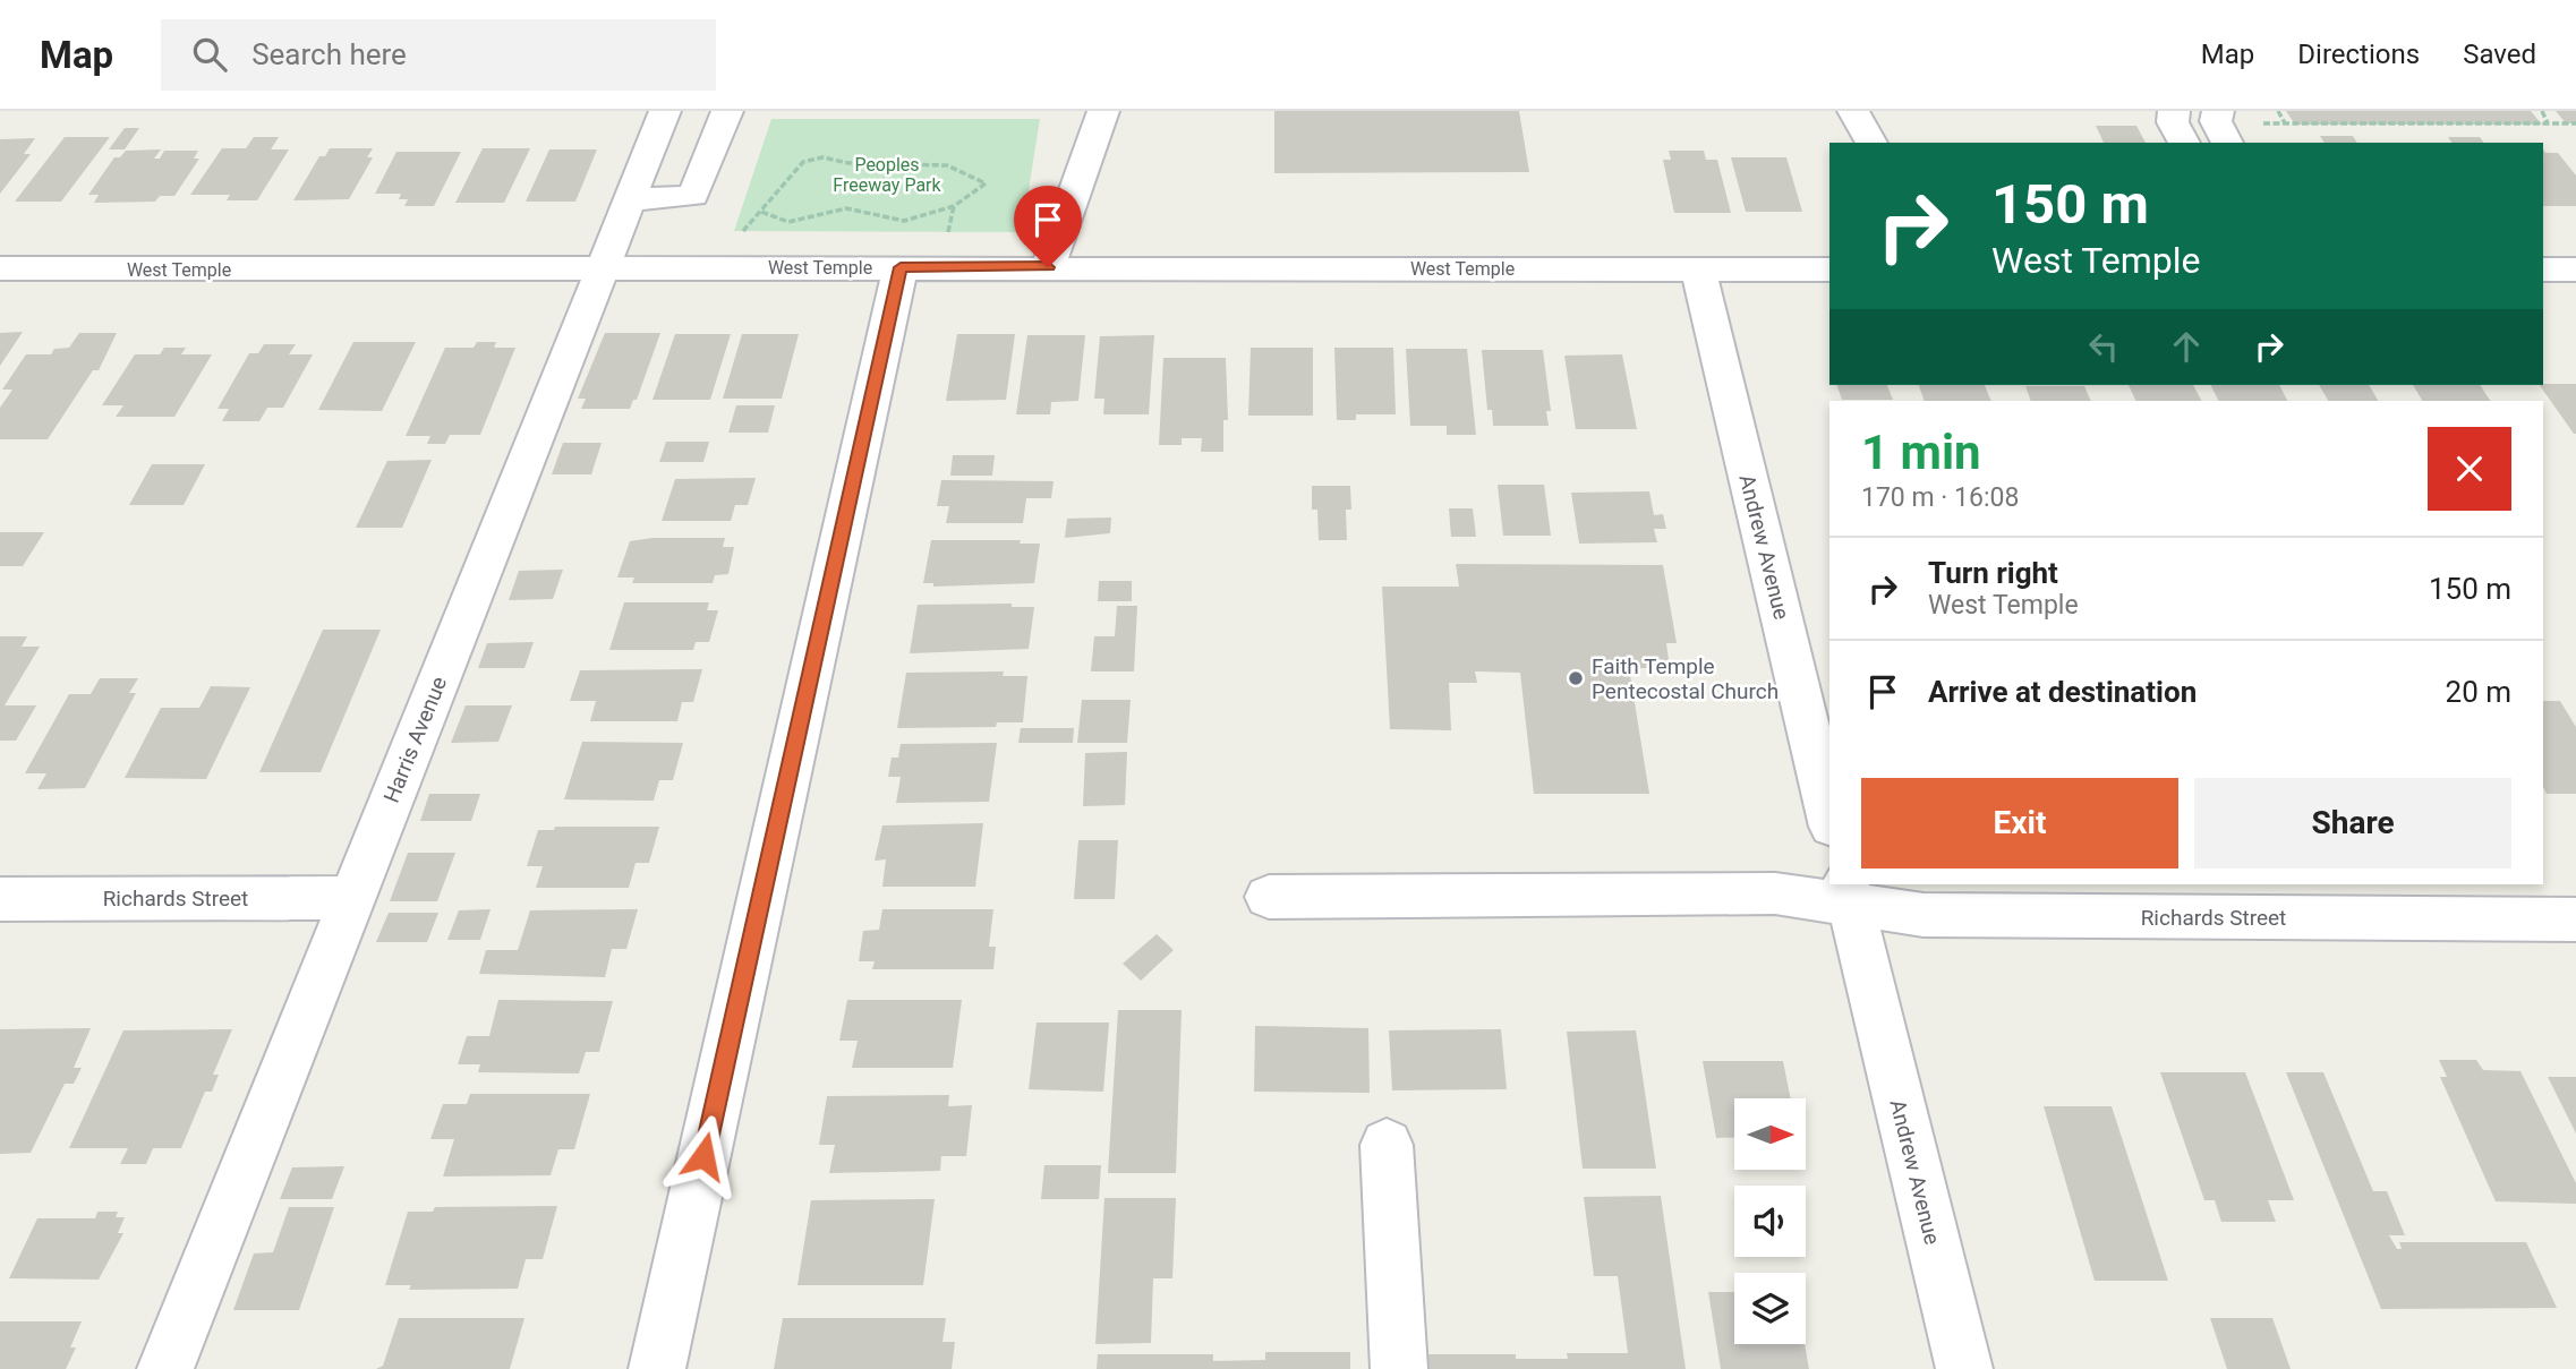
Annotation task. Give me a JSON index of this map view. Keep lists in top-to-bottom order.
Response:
{
  "streets": {
    "street": [
      "West Temple",
      "Andrew Avenue",
      "Harris Avenue",
      "Richards Street"
    ]
  },
  "crossings": [
    ["West Temple", "Andrew Avenue"],
    ["West Temple", "Harris Avenue"],
    ["Andrew Avenue", "Richards Street"],
    ["Harris Avenue", "Richards Street"]
  ],
  "parks": ["Peoples Freeway Park"],
  "places": ["Faith Temple Pentecostal Church"],
  "north": "right",
  "page": {
    "header": "Map",
    "search": "Search here",
    "nav": ["Map", "Directions", "Saved"],
    "turn": ["150 m", "West Temple"],
    "heading": ["1 min", "170 m · 16:08"],
    "list": [
      {
        "name": "Turn right",
        "note": "West Temple",
        "value": "150 m"
      },
      {
        "name": "Arrive at destination",
        "value": "20 m"
      }
    ],
    "buttons": ["Exit", "Share"]
  }
}
